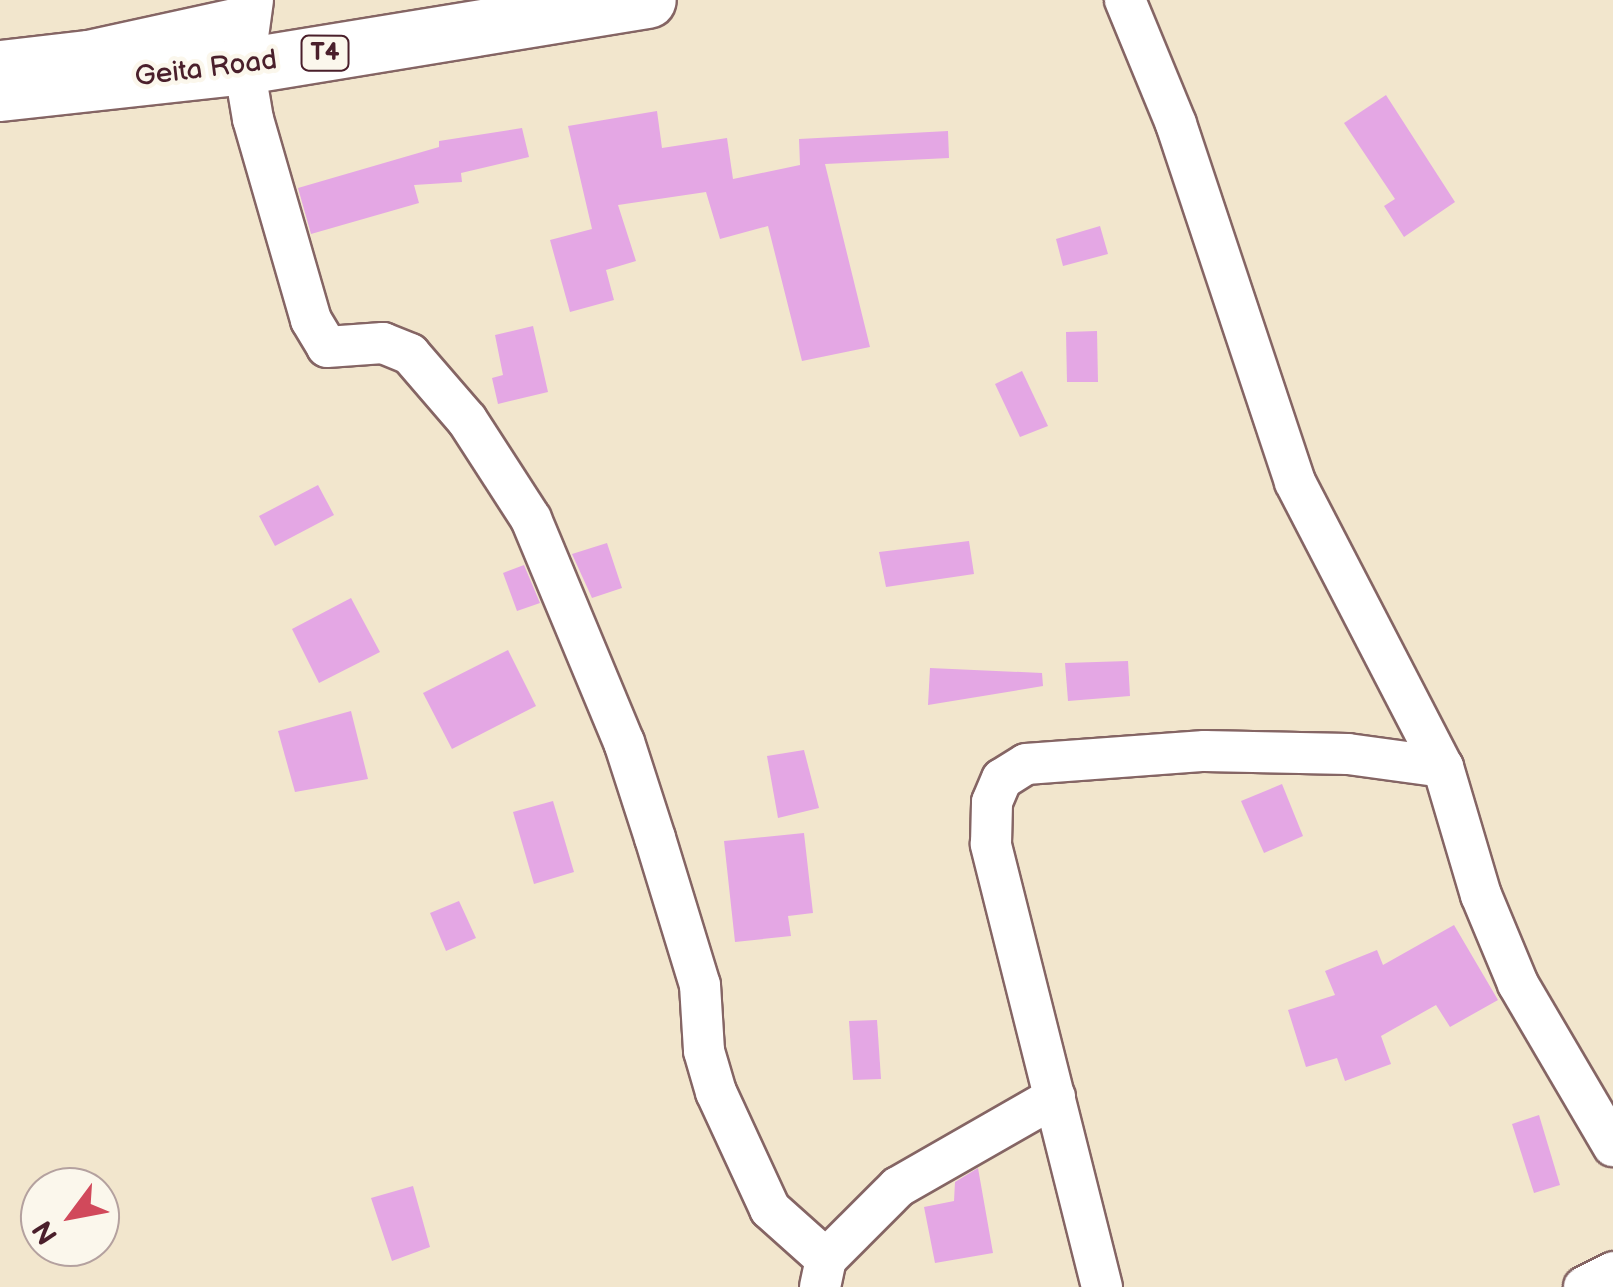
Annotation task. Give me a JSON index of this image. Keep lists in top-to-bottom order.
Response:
{
  "streets": {
    "highway": ["T4", "Geita Road"]
  },
  "north": "bottom left"
}
